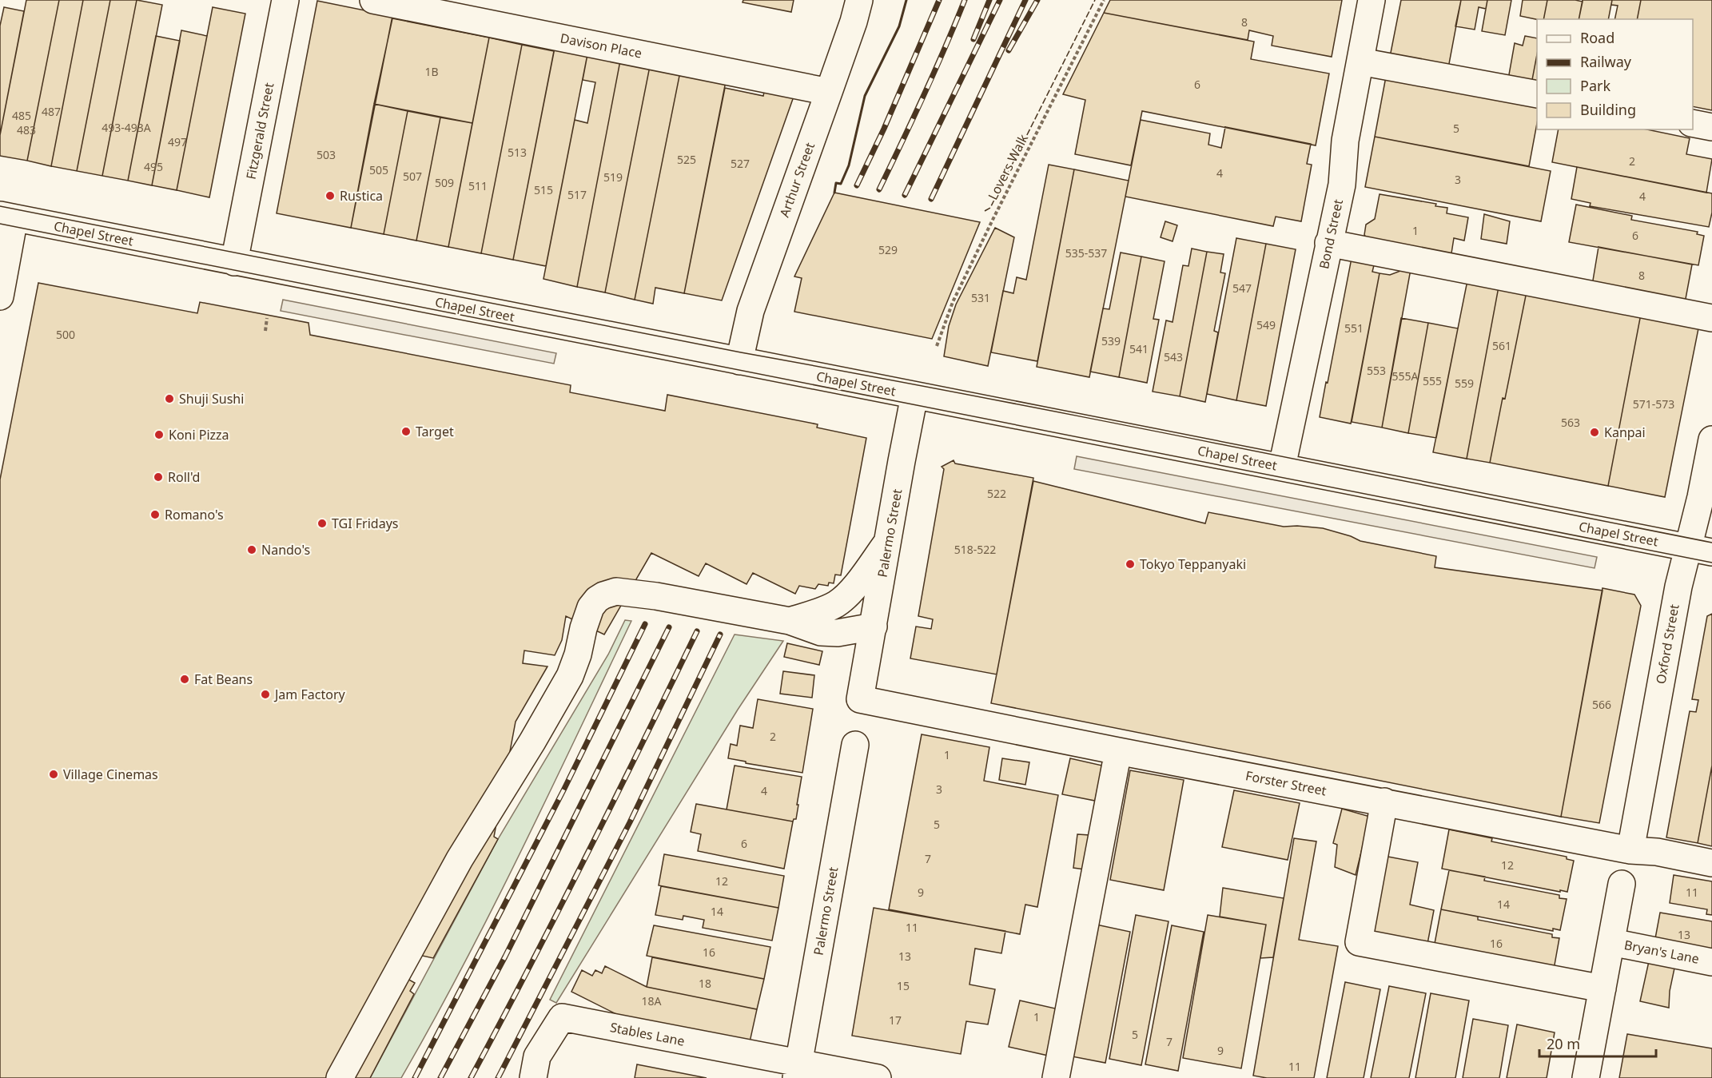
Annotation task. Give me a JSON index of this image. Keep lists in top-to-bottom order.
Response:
{
  "streets": {
    "street": [
      "Davison Place",
      "Fitzgerald Street",
      "Arthur Street",
      "Chapel Street",
      "Bond Street",
      "Palermo Street",
      "Oxford Street",
      "Forster Street",
      "Bryan's Lane",
      "Stables Lane"
    ],
    "path": ["Lovers Walk"]
  },
  "crossings": [
    ["Davison Place", "Arthur Street"],
    ["Fitzgerald Street", "Chapel Street"],
    ["Arthur Street", "Chapel Street"],
    ["Chapel Street", "Bond Street"],
    ["Chapel Street", "Palermo Street"],
    ["Chapel Street", "Oxford Street"],
    ["Palermo Street", "Forster Street"],
    ["Palermo Street", "Stables Lane"],
    ["Oxford Street", "Forster Street"]
  ],
  "places": [
    "Rustica",
    "Shuji Sushi",
    "Target",
    "Kanpai",
    "Koni Pizza",
    "Roll'd",
    "Romano's",
    "TGI Fridays",
    "Nando's",
    "Tokyo Teppanyaki",
    "Fat Beans",
    "Jam Factory",
    "Village Cinemas"
  ],
  "house_numbers": [
    "8",
    "1B",
    "6",
    "487",
    "485",
    "493-493A",
    "5",
    "483",
    "497",
    "513",
    "503",
    "525",
    "2",
    "527",
    "495",
    "505",
    "4",
    "507",
    "519",
    "3",
    "509",
    "511",
    "515",
    "517",
    "4",
    "1",
    "6",
    "529",
    "535-537",
    "8",
    "547",
    "531",
    "549",
    "551",
    "500",
    "539",
    "561",
    "541",
    "543",
    "553",
    "555A",
    "555",
    "559",
    "571-573",
    "563",
    "522",
    "518-522",
    "566",
    "2",
    "1",
    "3",
    "4",
    "5",
    "6",
    "7",
    "12",
    "12",
    "9",
    "11",
    "14",
    "14",
    "11",
    "13",
    "16",
    "16",
    "13",
    "18",
    "15",
    "18A",
    "1",
    "17",
    "5",
    "7",
    "9",
    "11"
  ],
  "legend": [
    "Road",
    "Railway",
    "Park",
    "Building"
  ],
  "scale_bar": "20 m"
}
